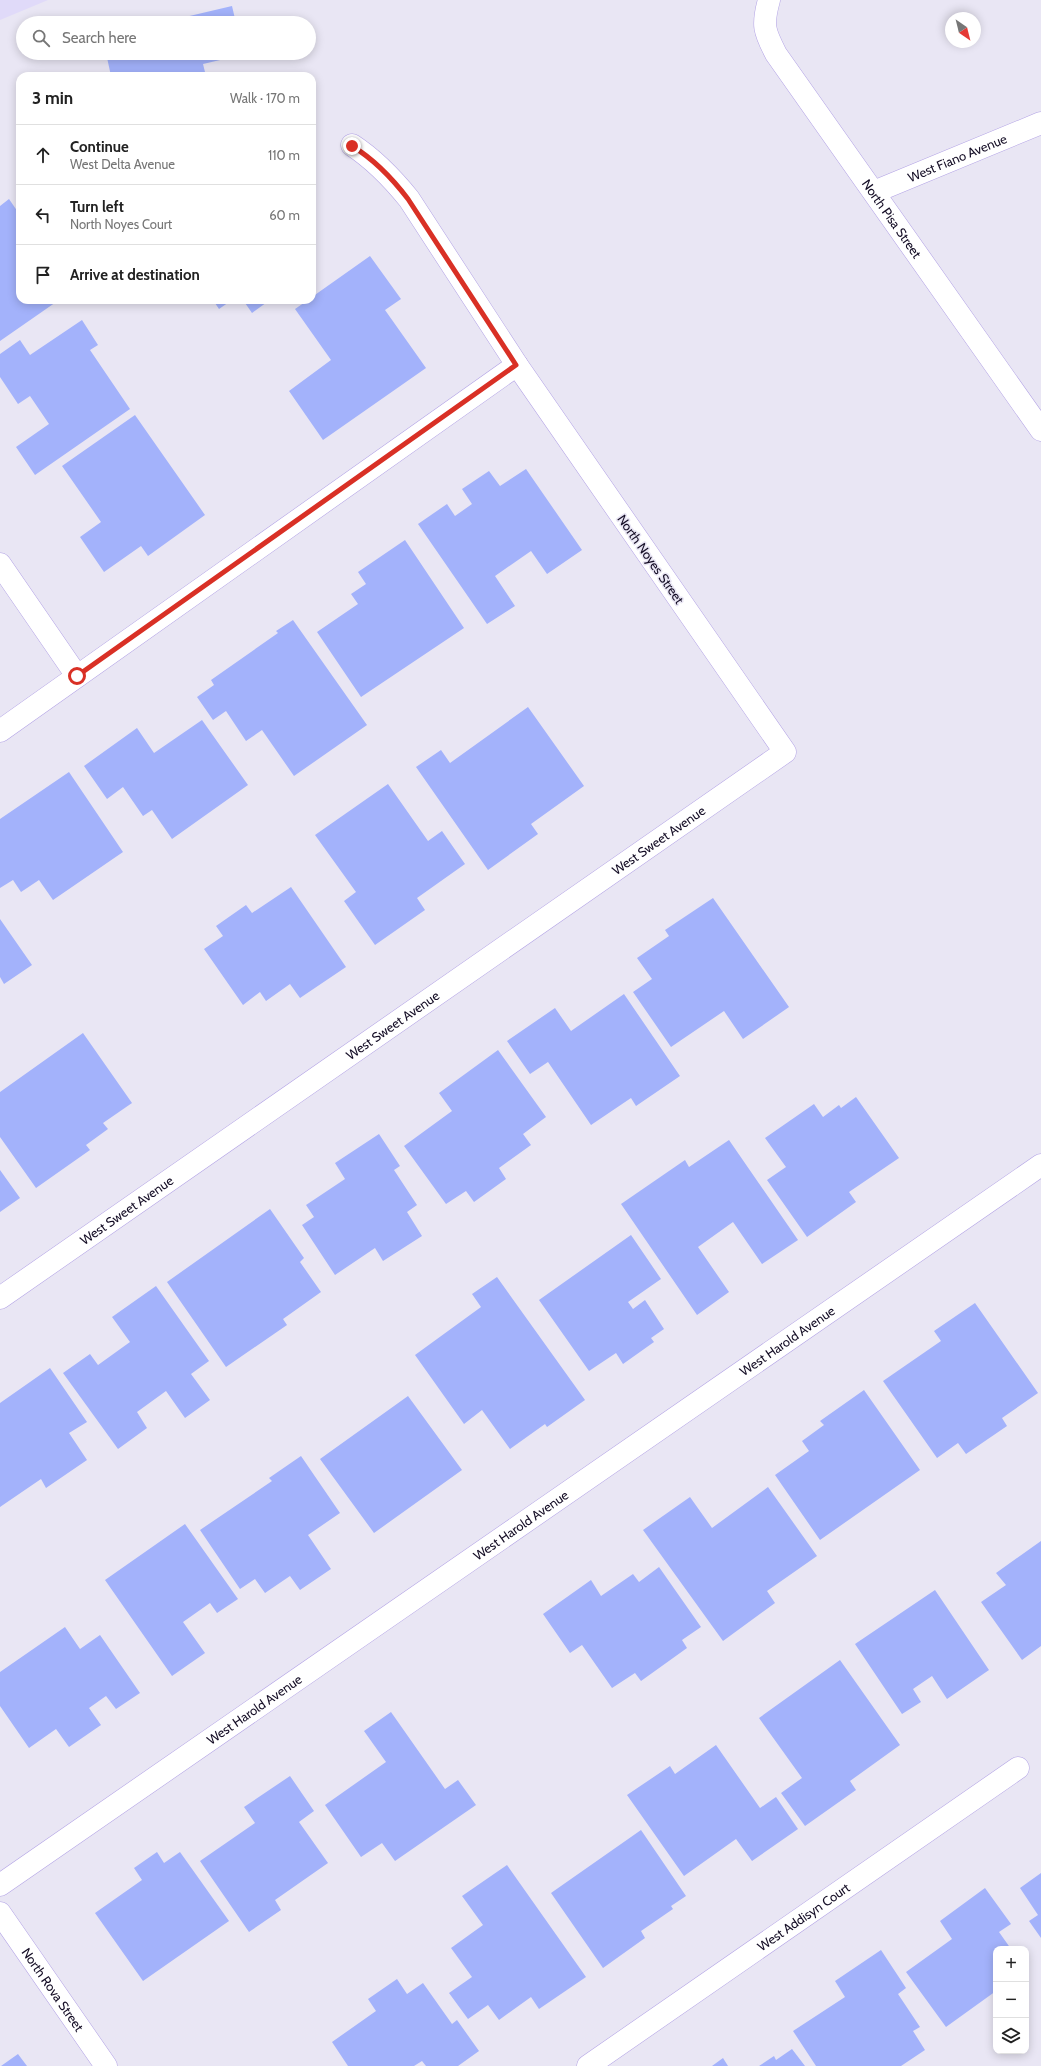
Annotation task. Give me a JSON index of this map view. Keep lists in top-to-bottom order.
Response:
{
  "streets": {
    "street": [
      "West Fiano Avenue",
      "North Pisa Street",
      "North Noyes Street",
      "West Sweet Avenue",
      "West Harold Avenue",
      "West Addisyn Court",
      "North Rova Street"
    ]
  },
  "crossings": [
    ["West Fiano Avenue", "North Pisa Street"],
    ["North Noyes Street", "West Sweet Avenue"]
  ],
  "north": "bottom right",
  "page": {
    "search": "Search here",
    "heading": ["3 min", "Walk · 170 m"],
    "list": [
      ["Continue", "West Delta Avenue", "110 m"],
      ["Turn left", "North Noyes Court", "60 m"],
      "Arrive at destination"
    ],
    "map_buttons": ["+", "−"]
  }
}
